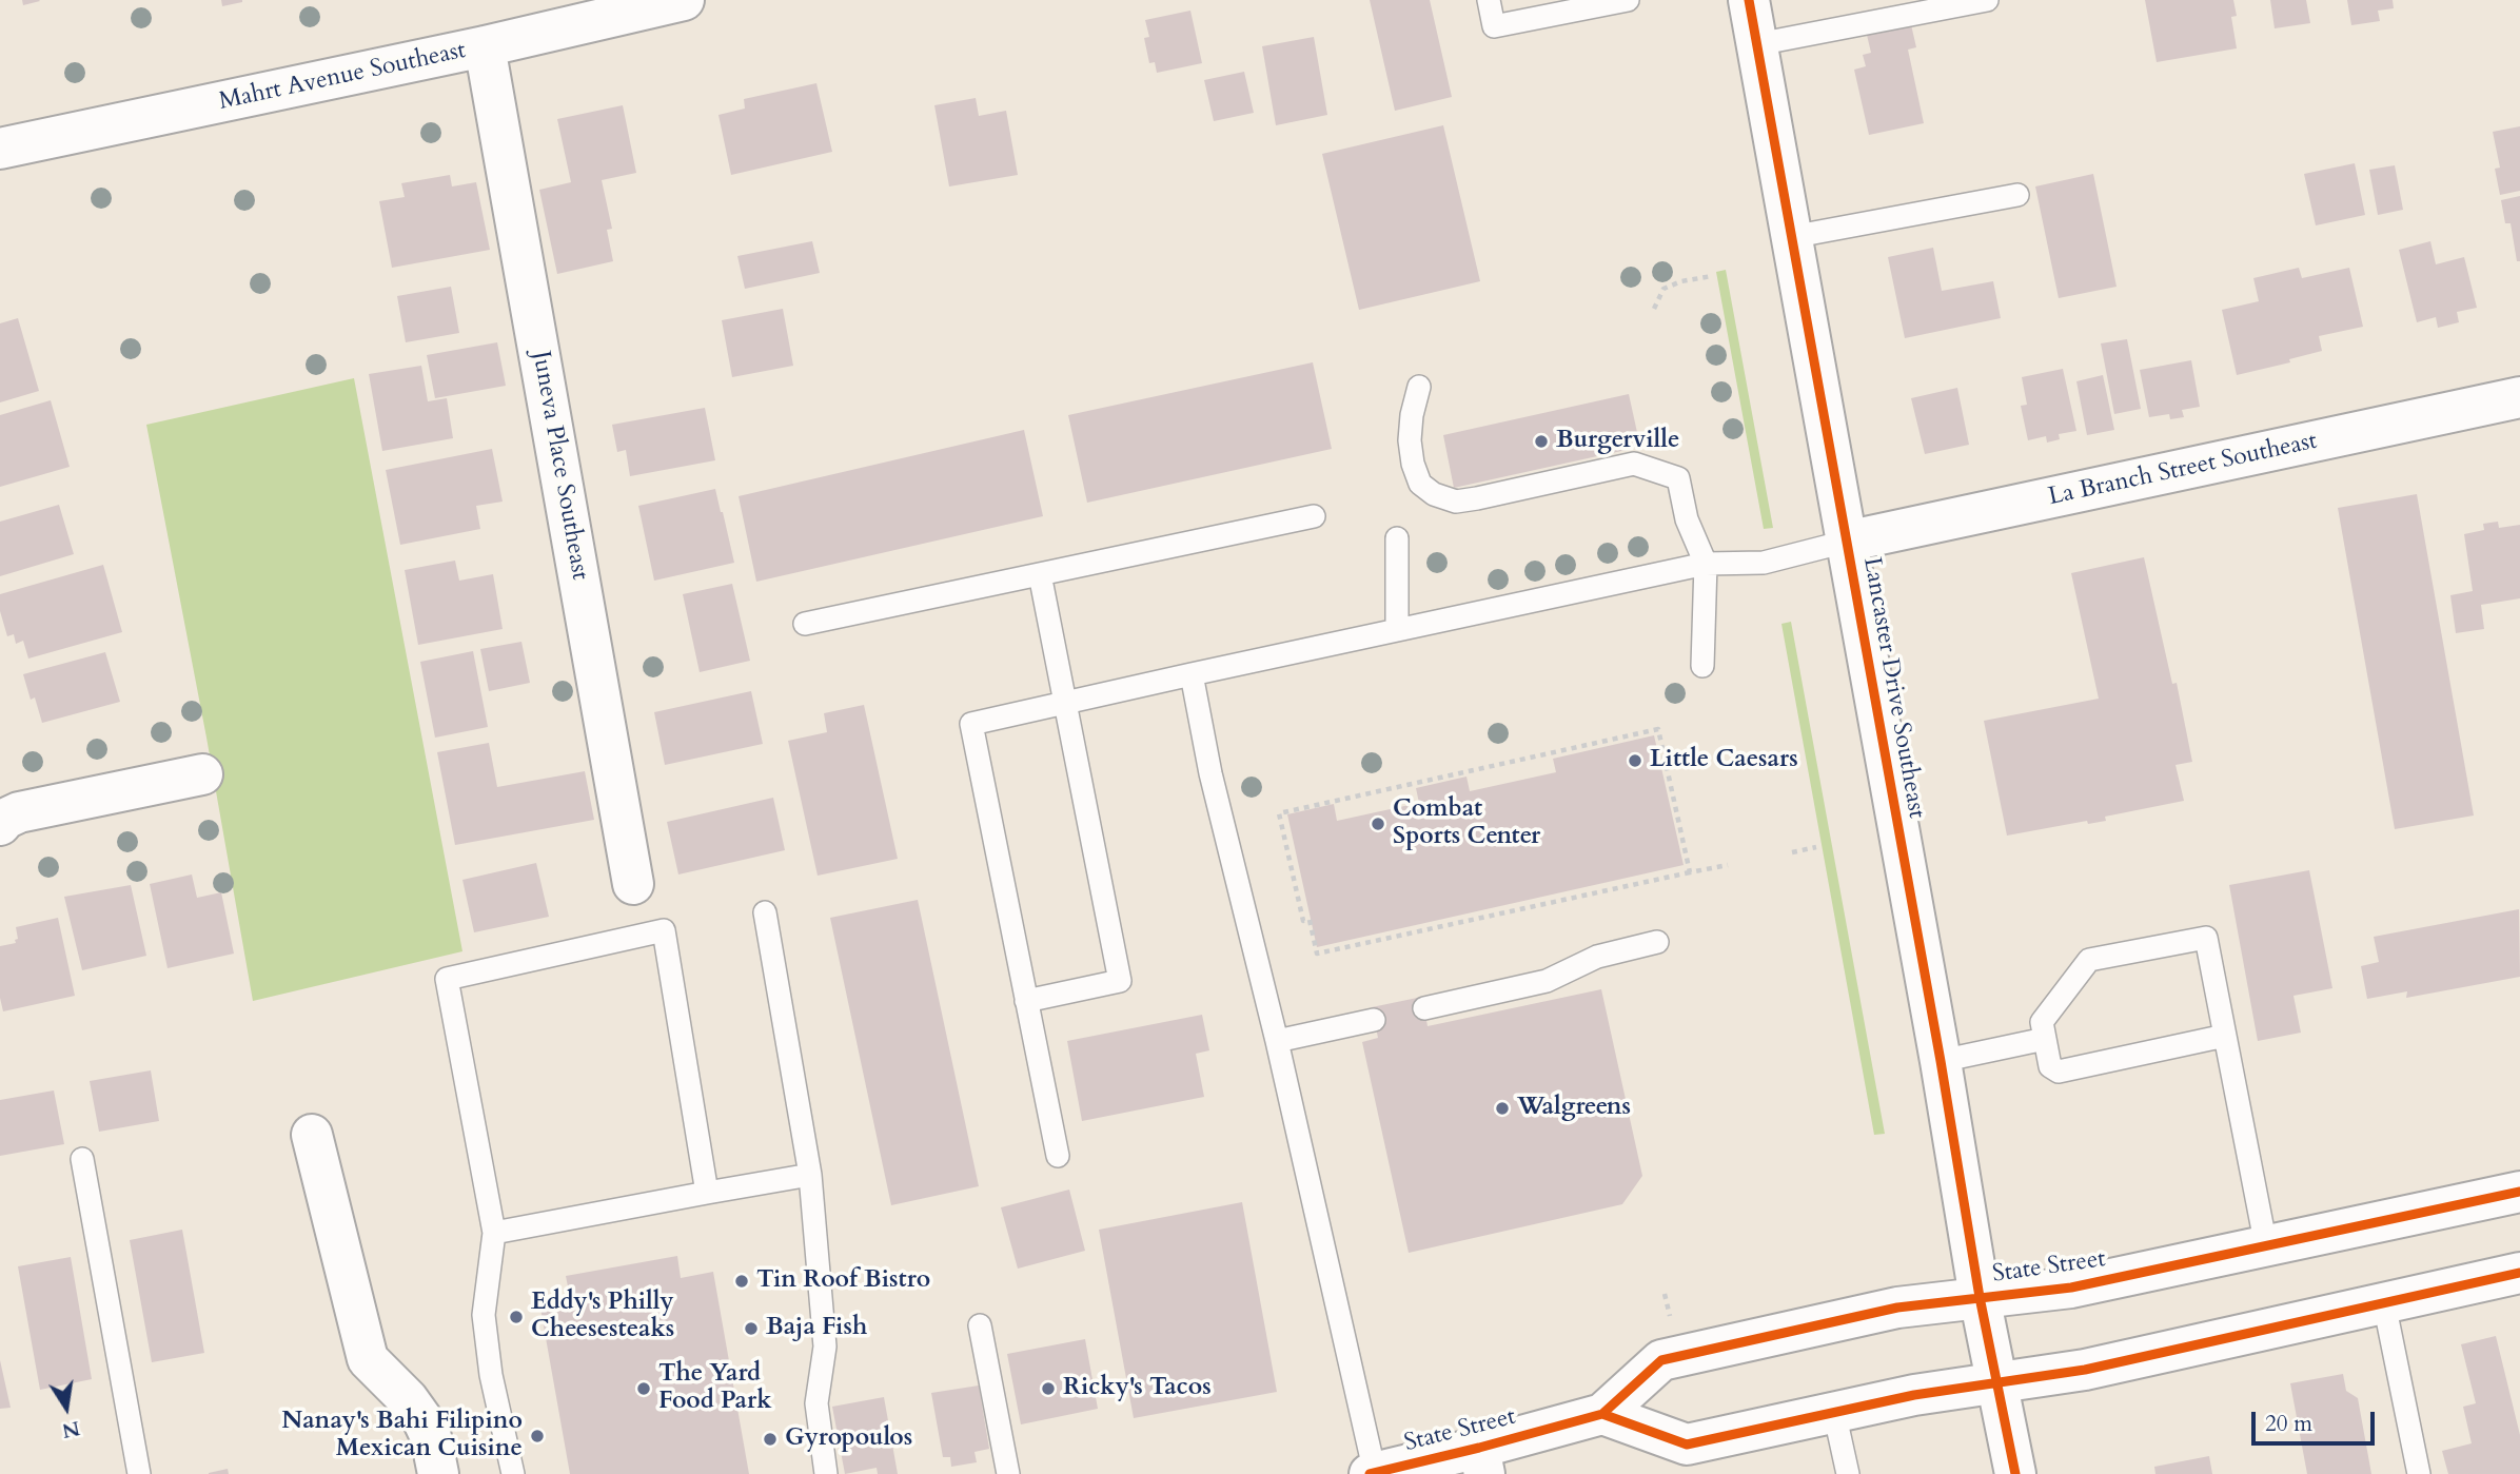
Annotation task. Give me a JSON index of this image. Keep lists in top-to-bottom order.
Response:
{
  "streets": {
    "main road": [
      "Mahrt Avenue Southeast",
      "Juneva Place Southeast",
      "La Branch Street Southeast",
      "Lancaster Drive Southeast",
      "State Street"
    ]
  },
  "crossings": [
    ["Mahrt Avenue Southeast", "Juneva Place Southeast"],
    ["La Branch Street Southeast", "Lancaster Drive Southeast"],
    ["Lancaster Drive Southeast", "State Street"]
  ],
  "places": [
    "Burgerville",
    "Little Caesars",
    "Combat Sports Center",
    "Walgreens",
    "Tin Roof Bistro",
    "Eddy's Philly Cheesesteaks",
    "Baja Fish",
    "The Yard Food Park",
    "Ricky's Tacos",
    "Nanay's Bahi Filipino Mexican Cuisine",
    "Gyropoulos"
  ],
  "scale_bar": "20 m",
  "north": "bottom"
}
